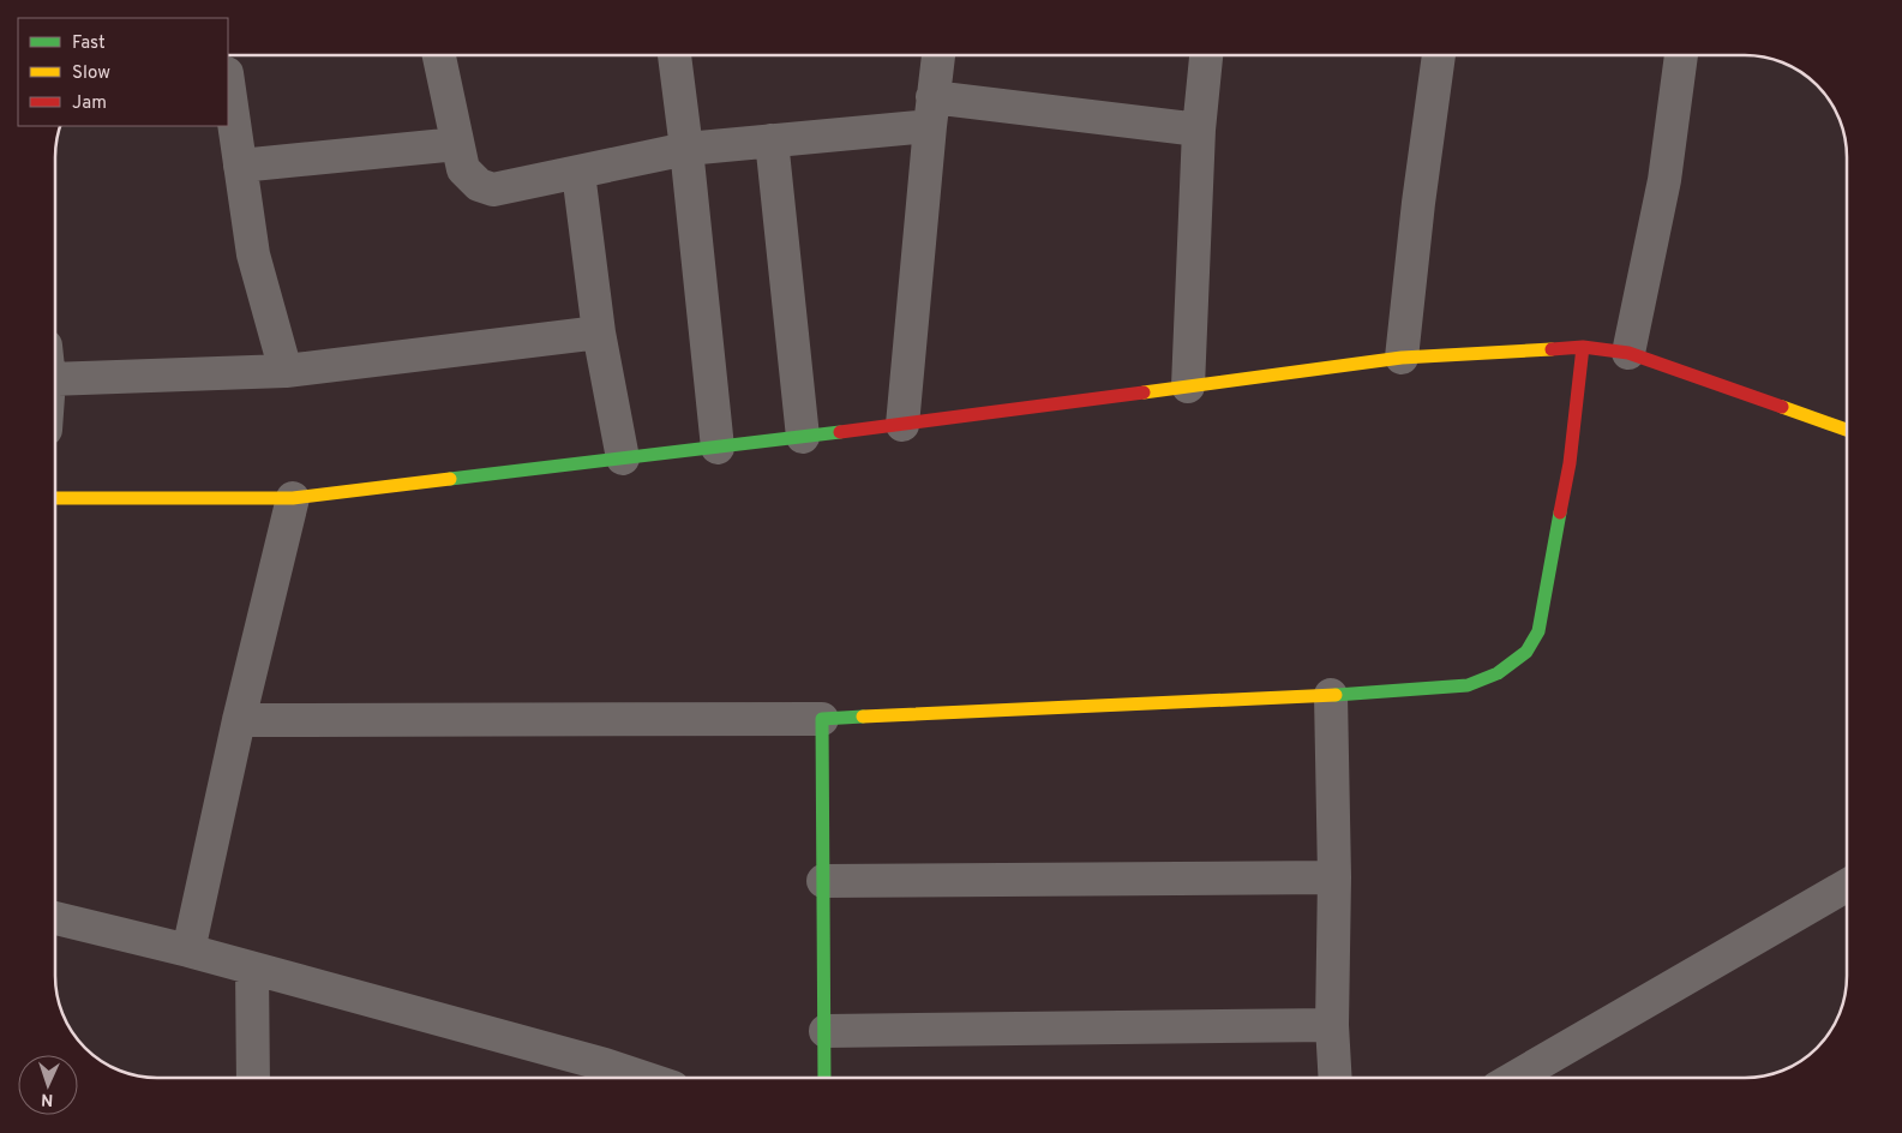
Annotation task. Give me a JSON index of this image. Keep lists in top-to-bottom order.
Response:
{
  "legend": ["Fast", "Slow", "Jam"],
  "north": "bottom"
}
